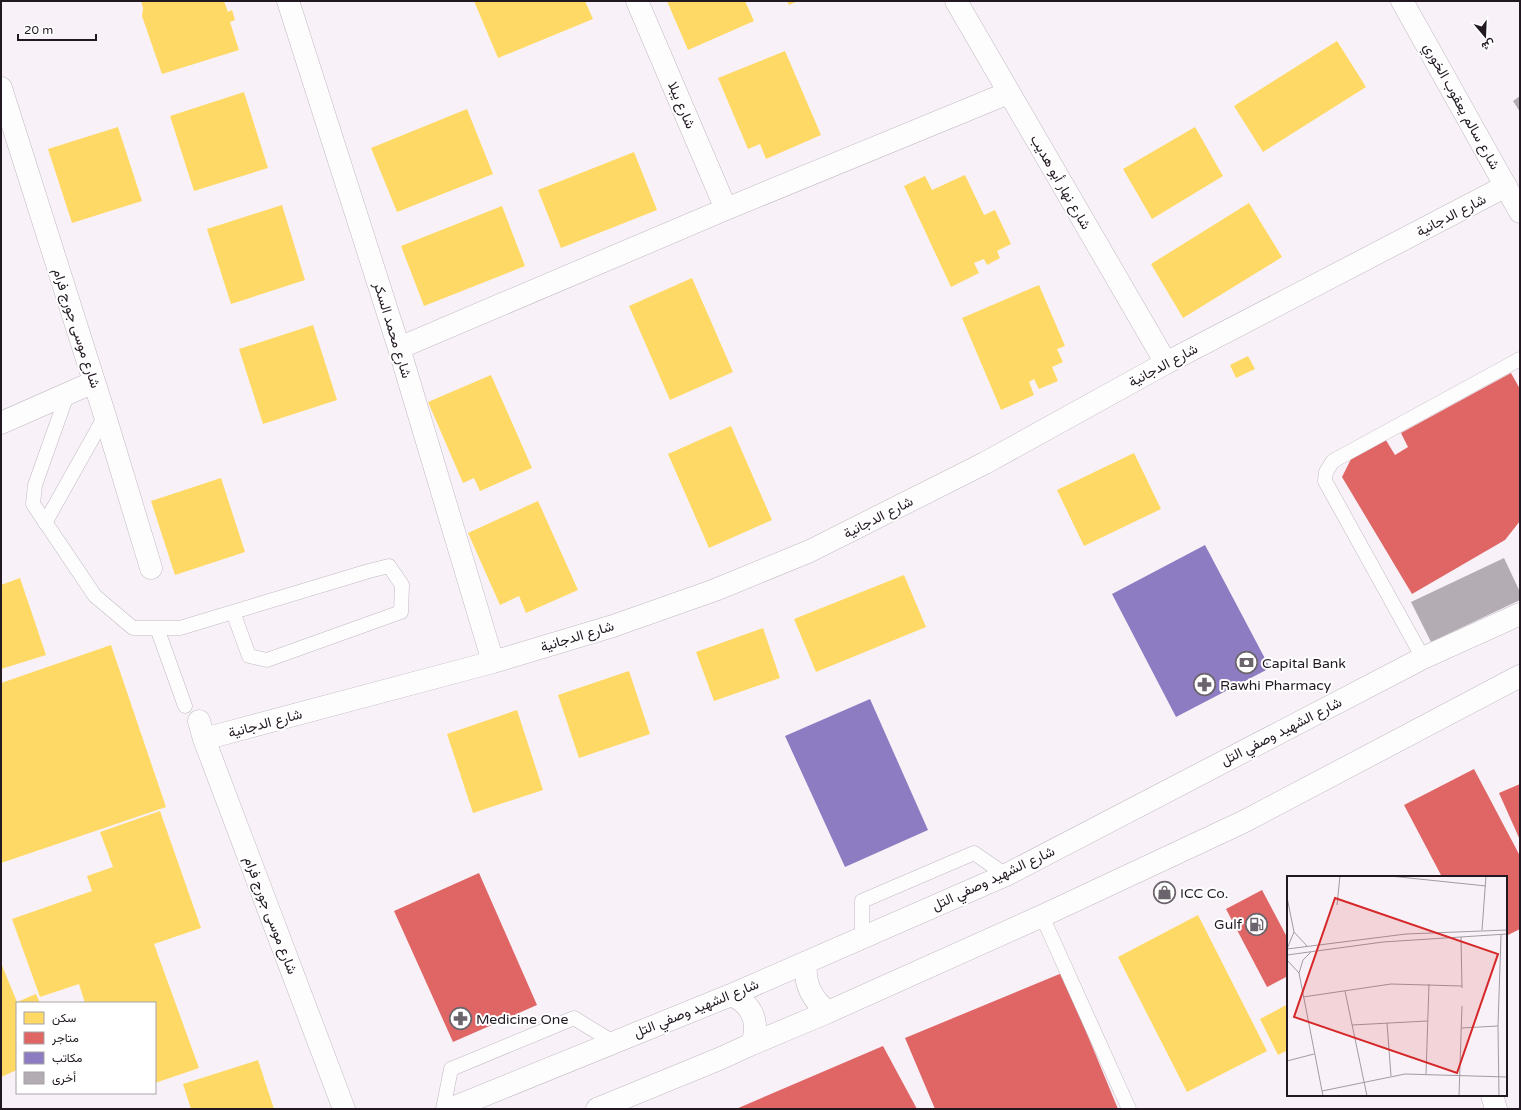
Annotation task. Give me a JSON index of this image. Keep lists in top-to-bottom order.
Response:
{
  "streets": {
    "street": [
      "شارع يبلا",
      "شارع سالم يعقوب الخوري",
      "شارع نهار أبو هديب",
      "شارع الدجانية",
      "شارع موسى جورج فرام",
      "شارع محمد السكر",
      "شارع الشهيد وصفي التل"
    ]
  },
  "crossings": [
    ["شارع سالم يعقوب الخوري", "شارع الدجانية"],
    ["شارع نهار أبو هديب", "شارع الدجانية"],
    ["شارع الدجانية", "شارع موسى جورج فرام"],
    ["شارع الدجانية", "شارع محمد السكر"]
  ],
  "places": {
    "bank": ["Capital Bank"],
    "pharmacy": ["Rawhi Pharmacy", "Medicine One"],
    "shop": ["ICC Co."],
    "fuel station": ["Gulf"]
  },
  "legend": [
    "سكن",
    "متاجر",
    "مكاتب",
    "أخرى"
  ],
  "scale_bar": "20 m",
  "north": "bottom"
}
